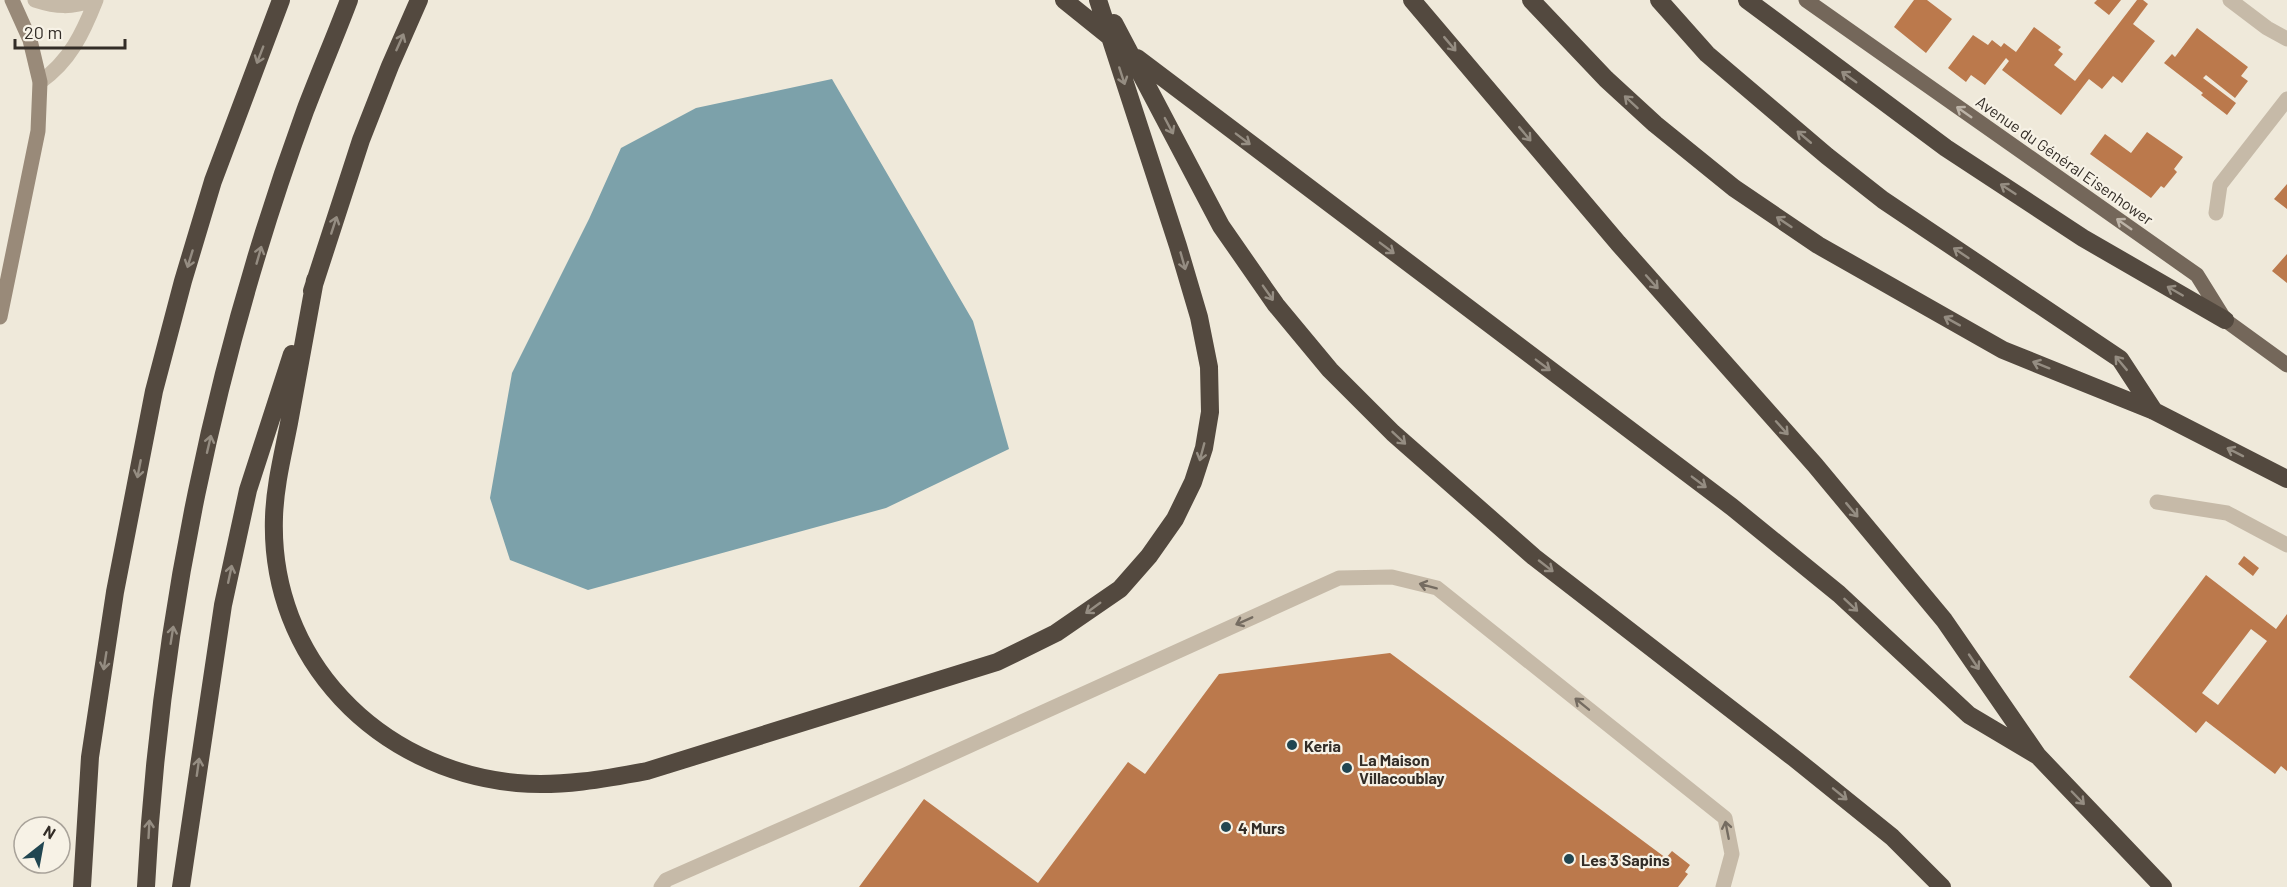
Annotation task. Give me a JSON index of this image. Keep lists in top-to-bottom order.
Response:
{
  "streets": {
    "main road": ["Avenue du Général Eisenhower"]
  },
  "one_way": ["Avenue du Général Eisenhower"],
  "places": [
    "Keria",
    "La Maison Villacoublay",
    "4 Murs",
    "Les 3 Sapins"
  ],
  "scale_bar": "20 m",
  "north": "top right"
}
